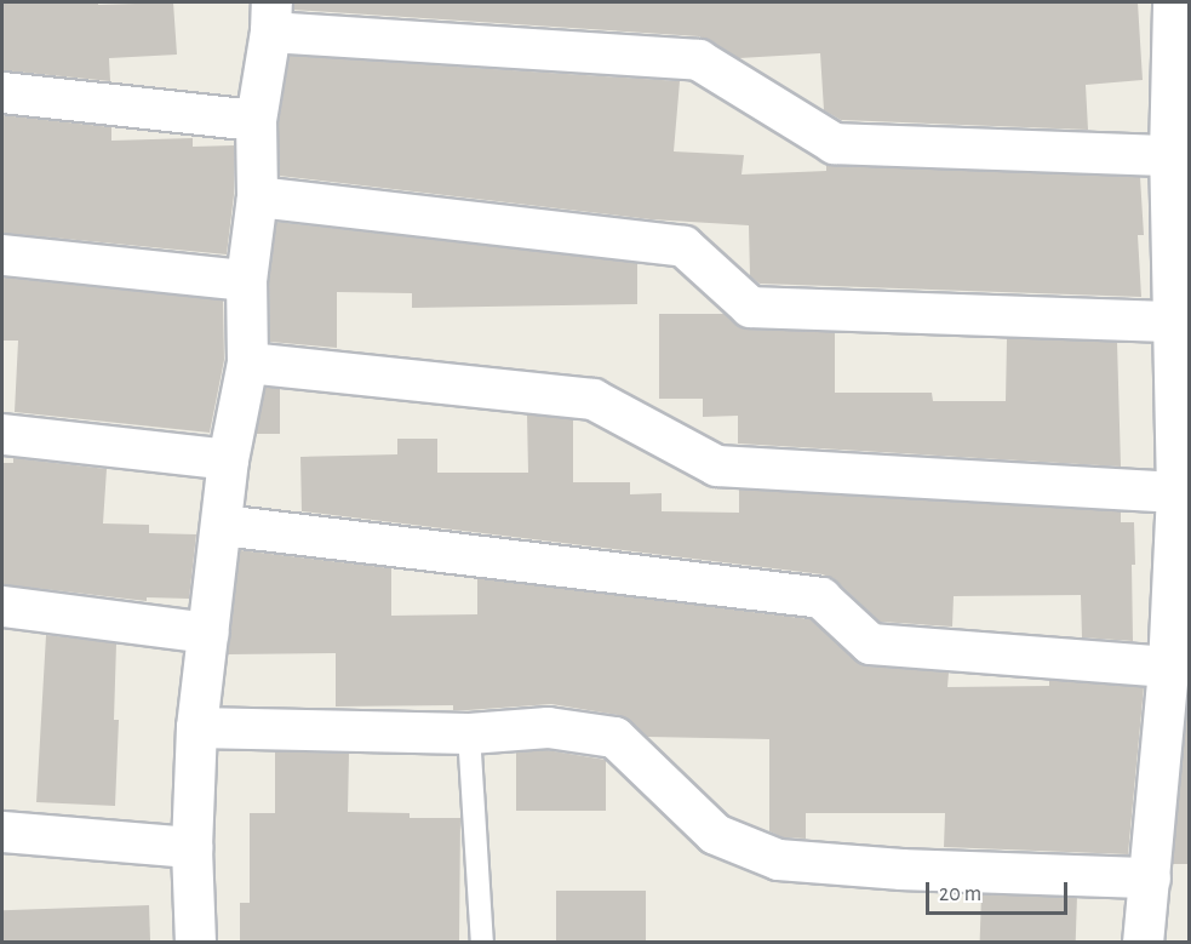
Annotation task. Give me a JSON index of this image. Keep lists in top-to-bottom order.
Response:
{
  "scale_bar": "20 m"
}
